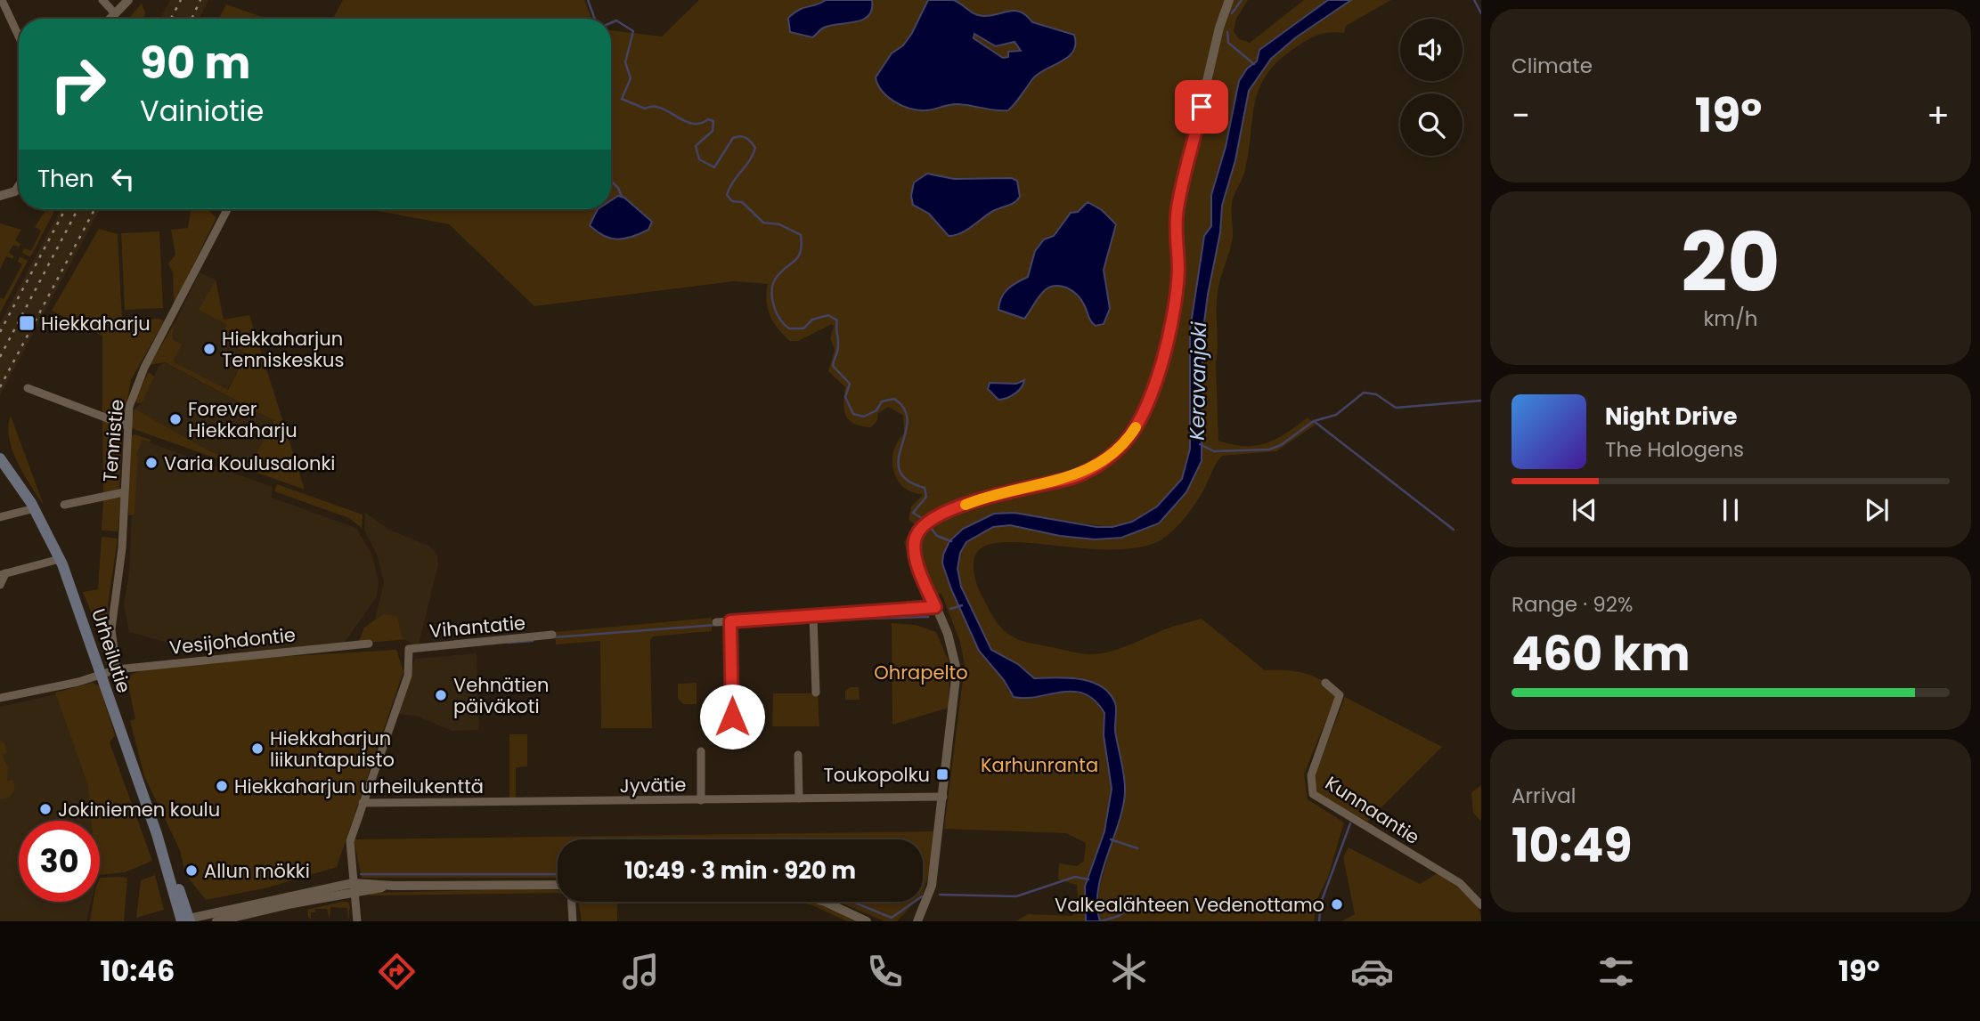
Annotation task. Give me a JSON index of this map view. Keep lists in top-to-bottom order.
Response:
{
  "streets": {
    "main road": ["Urheilutie"],
    "street": [
      "Tennistie",
      "Vihantatie",
      "Vesijohdontie",
      "Jyvätie",
      "Kunnaantie"
    ]
  },
  "crossings": [
    ["Tennistie", "Vesijohdontie"],
    ["Vihantatie", "Jyvätie"],
    ["Vesijohdontie", "Urheilutie"]
  ],
  "water": ["Keravanjoki"],
  "parks": ["Ohrapelto", "Karhunranta"],
  "places": {
    "transit": ["Hiekkaharju", "Toukopolku"],
    "other": [
      "Hiekkaharjun Tenniskeskus",
      "Forever Hiekkaharju",
      "Varia Koulusalonki",
      "Vehnätien päiväkoti",
      "Hiekkaharjun liikuntapuisto",
      "Hiekkaharjun urheilukenttä",
      "Jokiniemen koulu",
      "Allun mökki",
      "Valkealähteen Vedenottamo"
    ]
  },
  "page": {
    "tile": [
      "Climate",
      ["20", "km/h"],
      ["Range · 92%", "460 km"],
      ["Arrival", "10:49"]
    ],
    "turn": ["90 m", "Vainiotie"],
    "heat": ["−", "19°", "+"],
    "then": "Then",
    "song": ["Night Drive", "The Halogens"],
    "limit": "30",
    "trip": "10:49 · 3 min · 920 m",
    "tabs": ["10:46", "19°"]
  }
}
